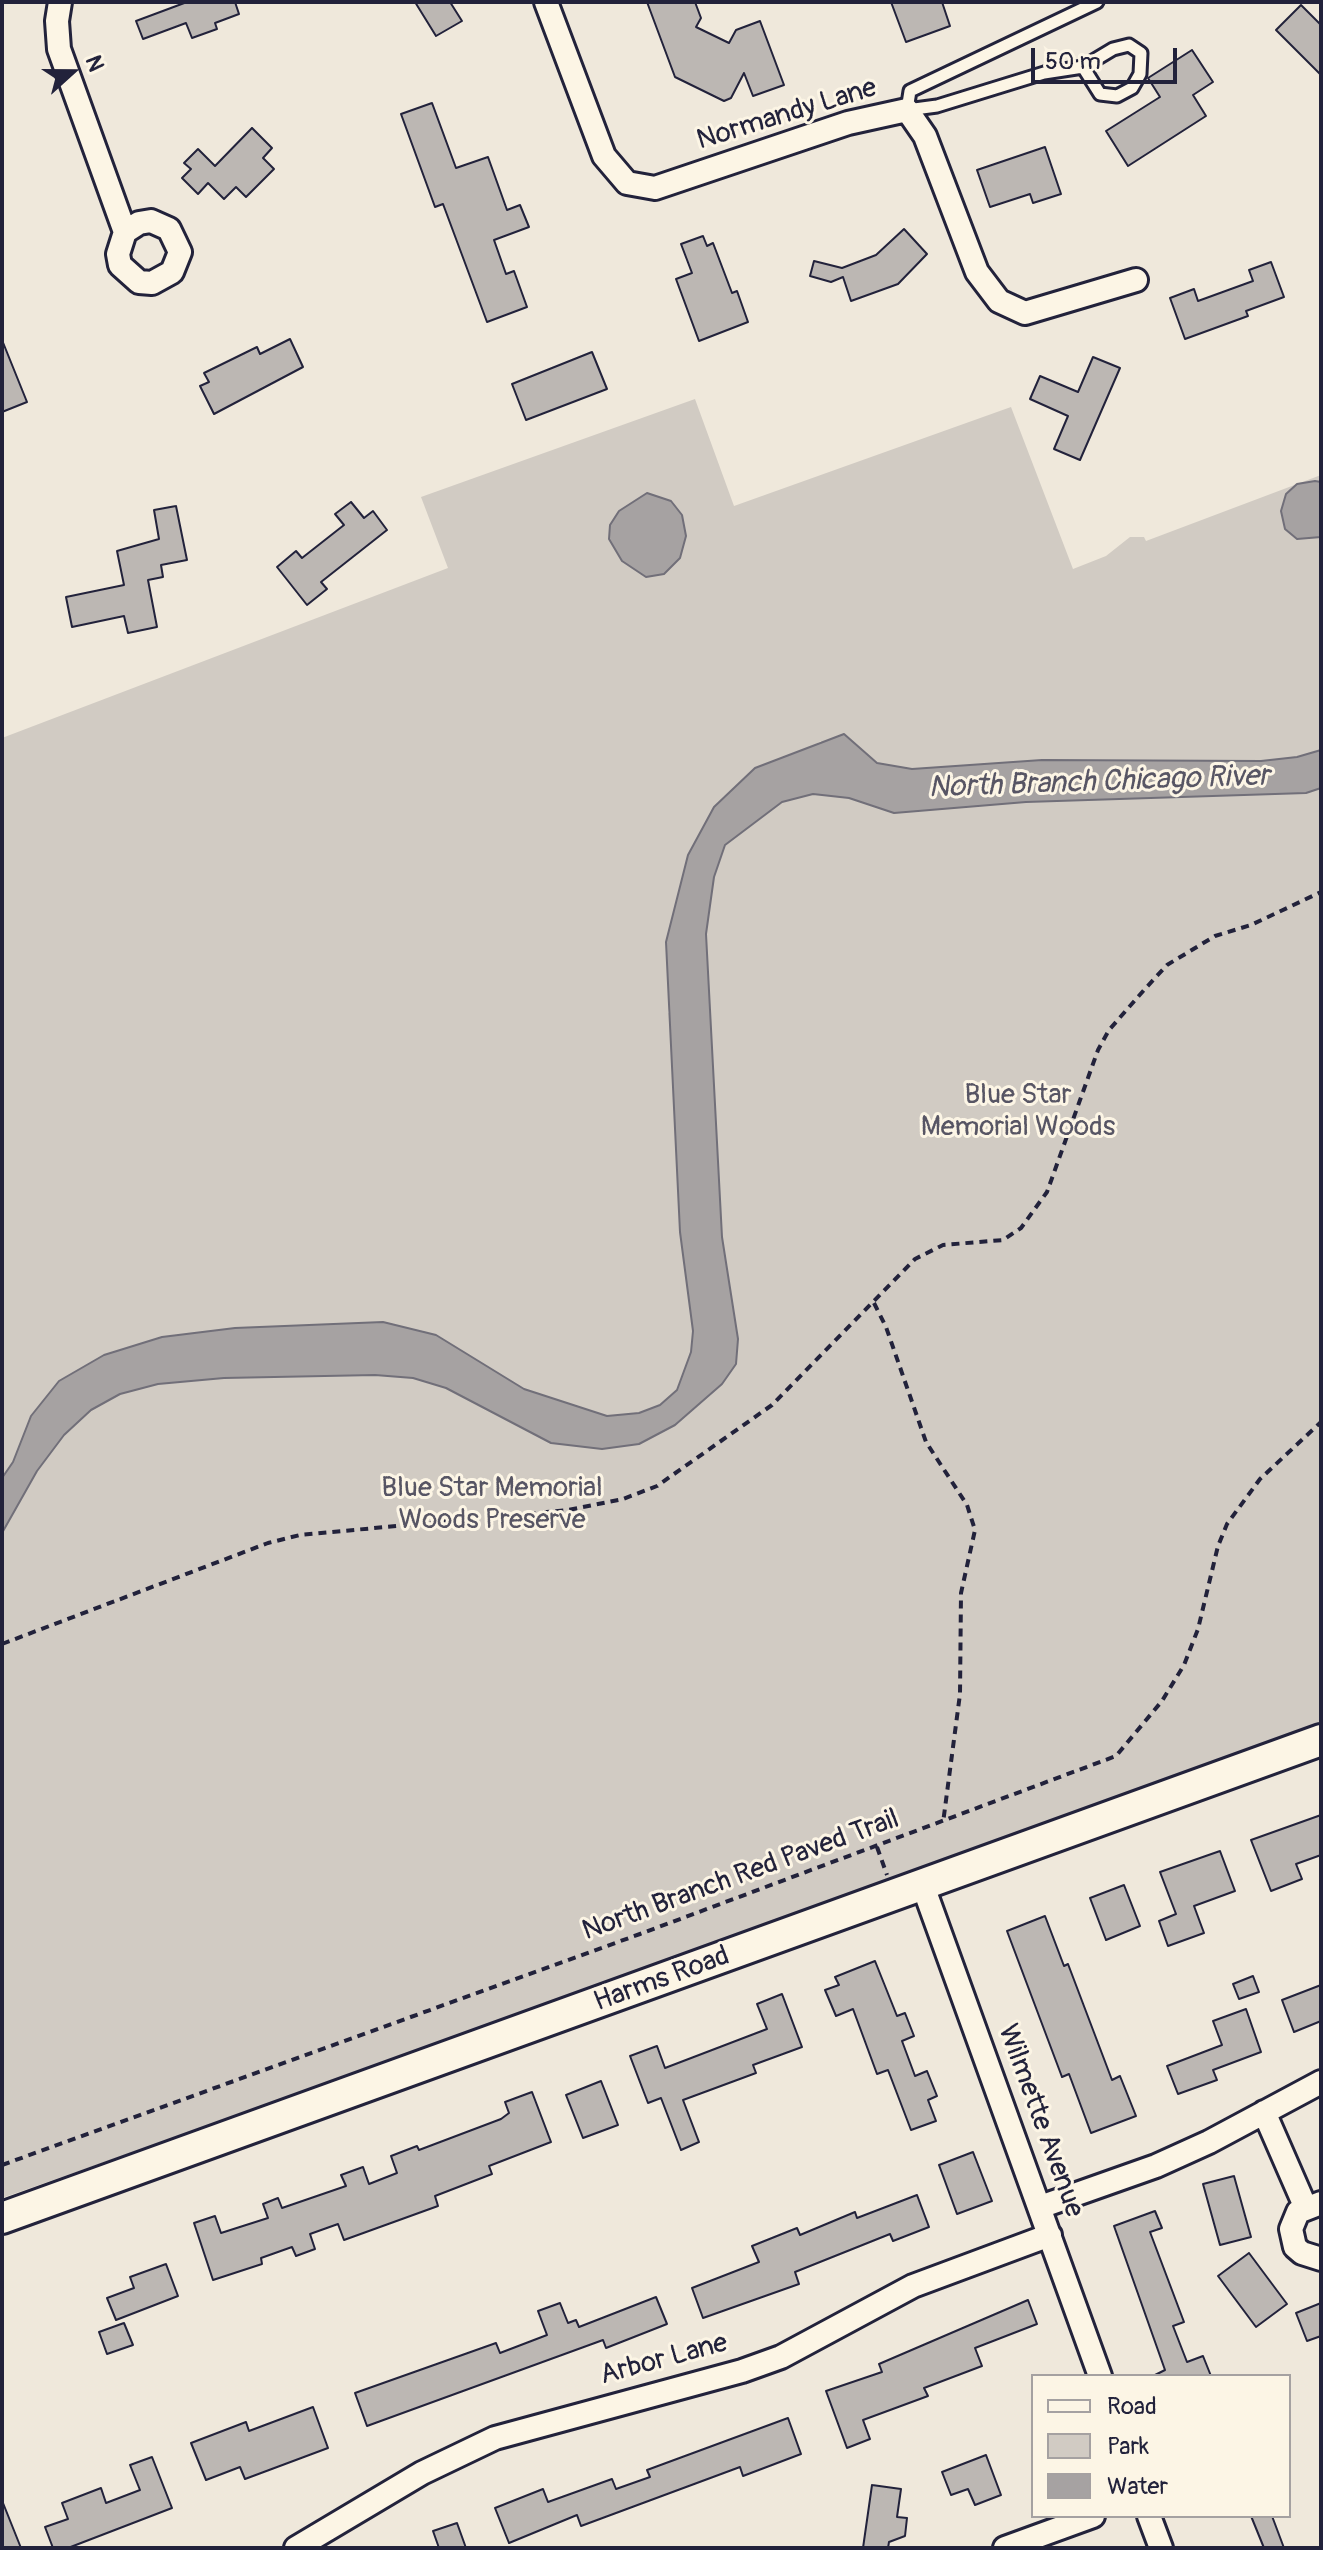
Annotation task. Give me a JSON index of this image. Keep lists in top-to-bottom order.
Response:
{
  "streets": {
    "main road": ["Harms Road"],
    "street": ["Normandy Lane", "Wilmette Avenue", "Arbor Lane"],
    "path": ["North Branch Red Paved Trail"]
  },
  "crossings": [
    ["Harms Road", "Wilmette Avenue"],
    ["Wilmette Avenue", "Arbor Lane"]
  ],
  "water": ["North Branch Chicago River"],
  "parks": ["Blue Star Memorial Woods", "Blue Star Memorial Woods Preserve"],
  "legend": ["Road", "Park", "Water"],
  "scale_bar": "50 m",
  "north": "right"
}
